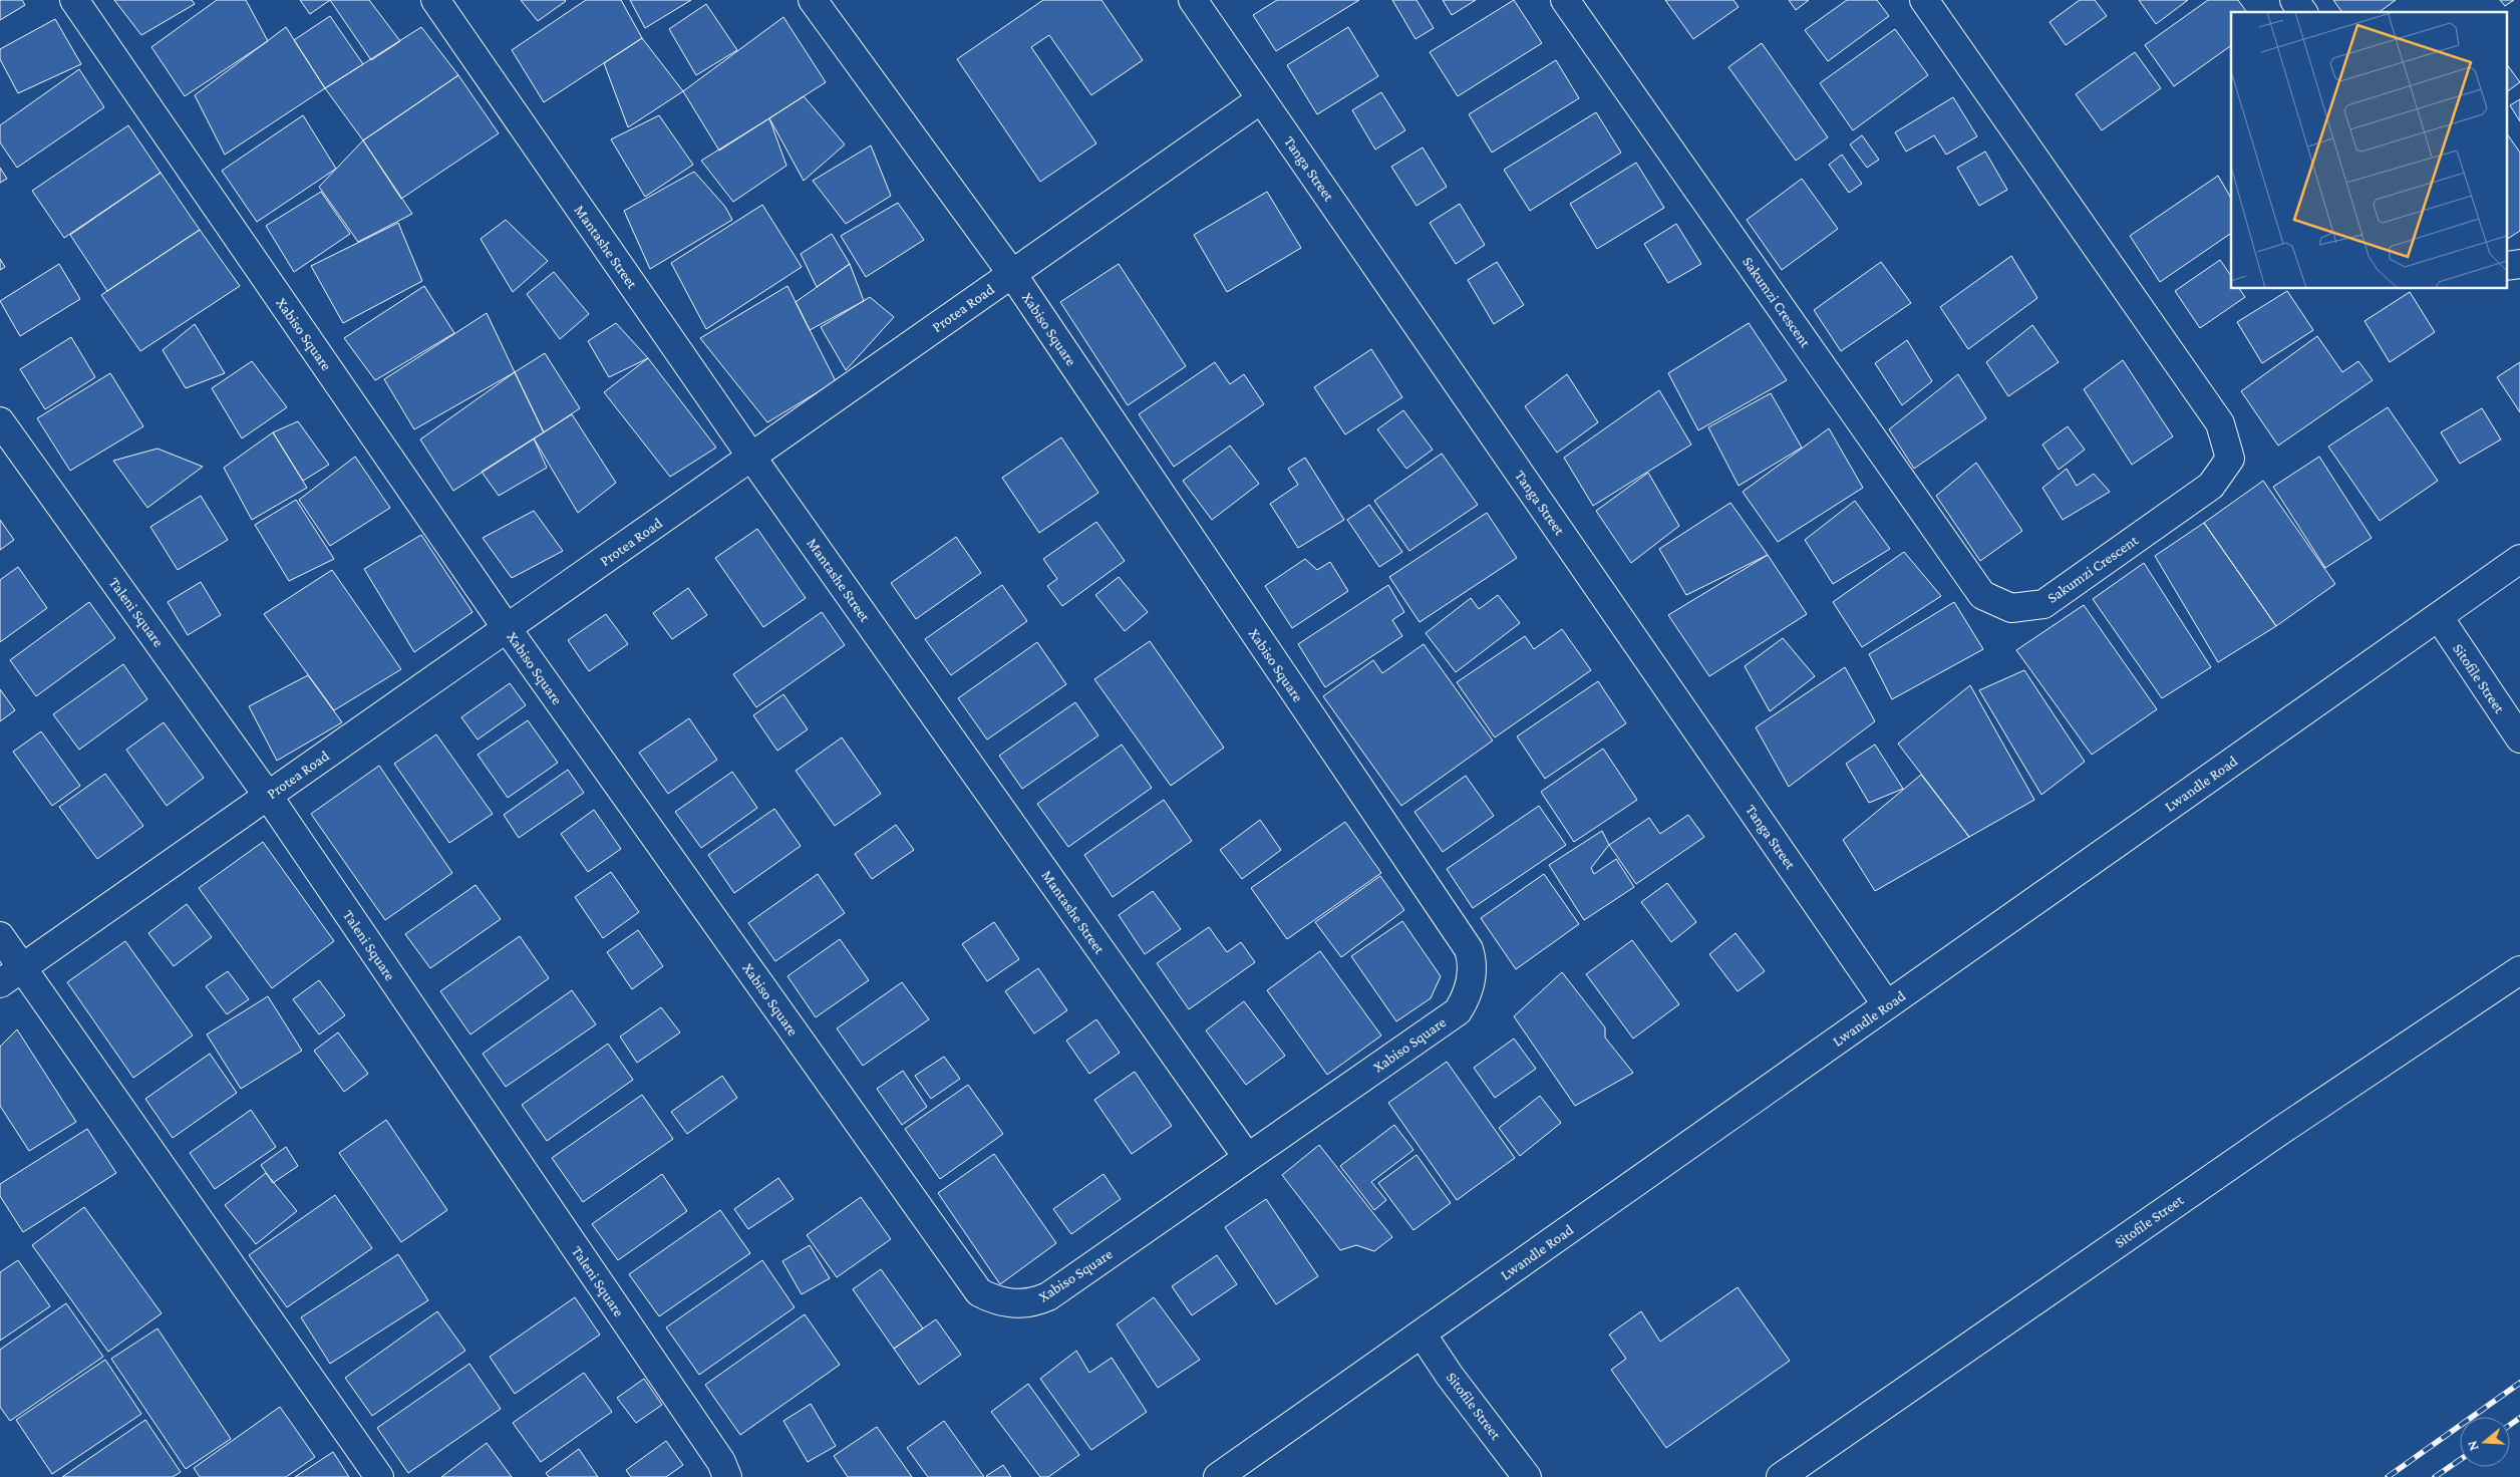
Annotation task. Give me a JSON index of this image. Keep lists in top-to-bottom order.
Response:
{
  "streets": {
    "street": [
      "Tanga Street",
      "Mantashe Street",
      "Sakumzi Crescent",
      "Protea Road",
      "Xabiso Square",
      "Taleni Square",
      "Sitofile Street",
      "Lwandle Road"
    ]
  },
  "crossings": [
    ["Tanga Street", "Protea Road"],
    ["Tanga Street", "Lwandle Road"],
    ["Mantashe Street", "Protea Road"],
    ["Mantashe Street", "Xabiso Square"],
    ["Protea Road", "Xabiso Square"],
    ["Protea Road", "Taleni Square"],
    ["Sitofile Street", "Lwandle Road"]
  ],
  "north": "left"
}
